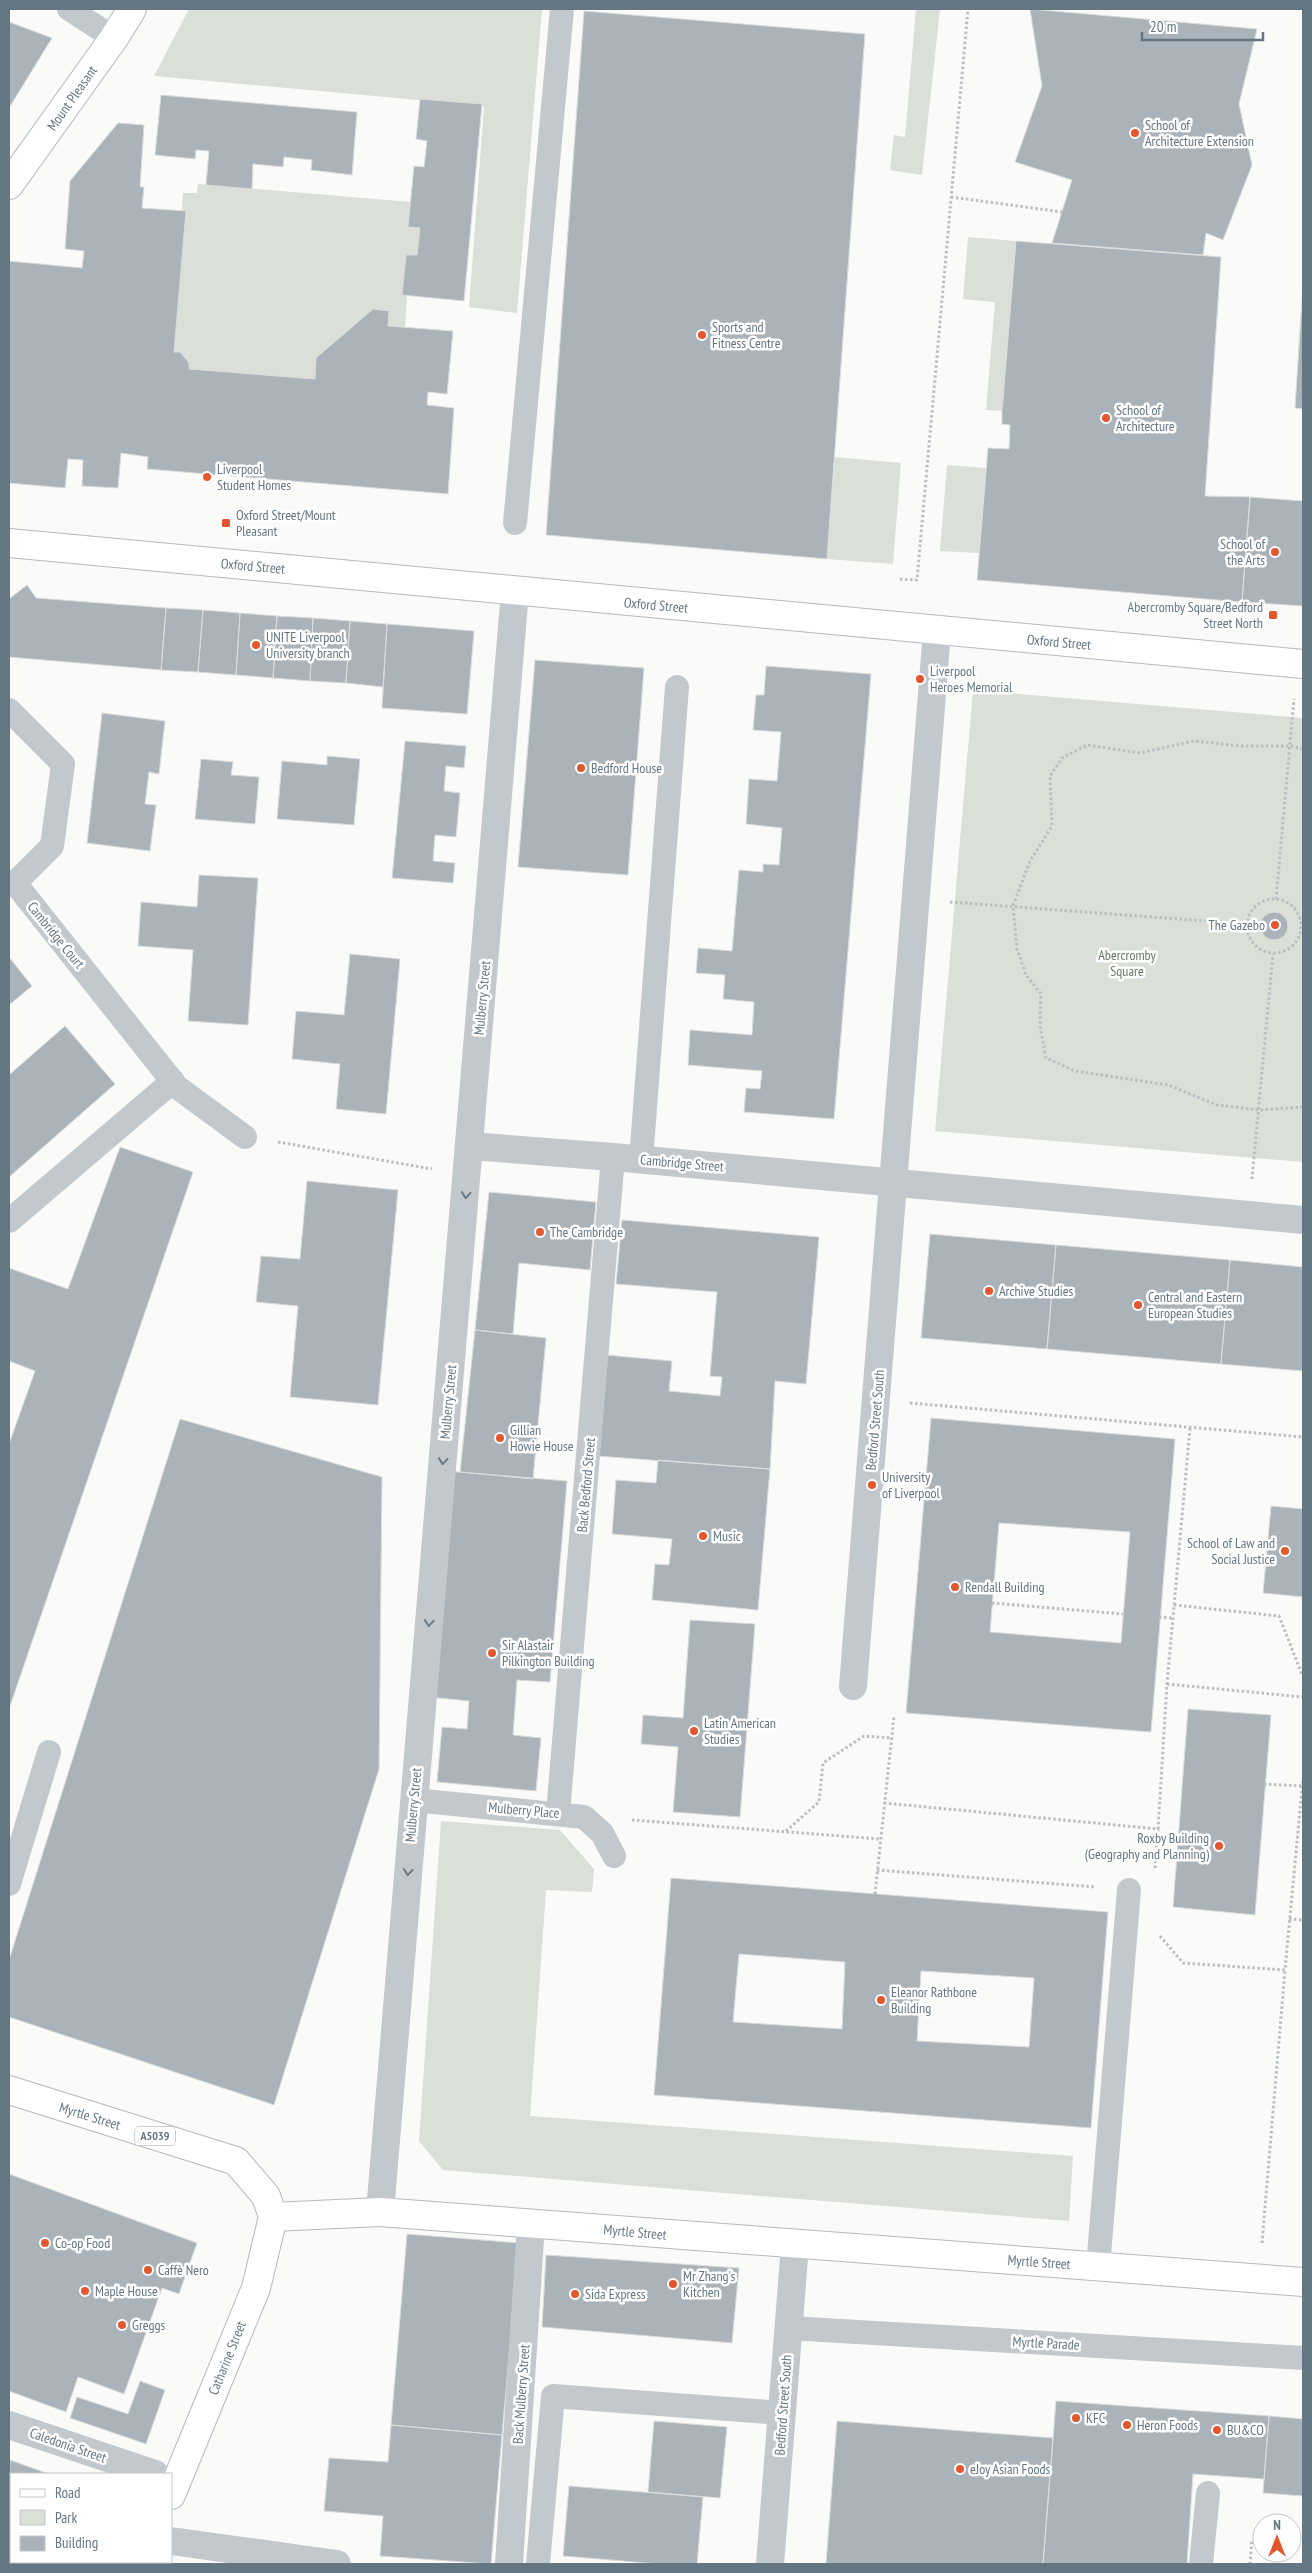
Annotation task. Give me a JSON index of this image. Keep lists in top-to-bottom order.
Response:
{
  "streets": {
    "street": [
      "Mount Pleasant",
      "Oxford Street",
      "Mulberry Street",
      "Cambridge Street",
      "Bedford Street South",
      "Myrtle Street",
      "A5039",
      "Catharine Street",
      "Back Mulberry Street",
      "Caledonia Street"
    ],
    "lane": [
      "Cambridge Court",
      "Back Bedford Street",
      "Mulberry Place",
      "Myrtle Parade"
    ]
  },
  "crossings": [
    ["Oxford Street", "Mulberry Street"],
    ["Mulberry Street", "Cambridge Street"],
    ["Mulberry Street", "Mulberry Place"],
    ["Mulberry Street", "Myrtle Street"],
    ["Cambridge Street", "Bedford Street South"],
    ["Cambridge Street", "Back Bedford Street"],
    ["Bedford Street South", "Myrtle Street"],
    ["Bedford Street South", "Myrtle Parade"],
    ["Back Bedford Street", "Mulberry Place"],
    ["Myrtle Street", "Catharine Street"],
    ["Myrtle Street", "Back Mulberry Street"]
  ],
  "one_way": ["Mulberry Street"],
  "parks": ["Abercromby Square"],
  "places": {
    "other": [
      "School of Architecture Extension",
      "Sports and Fitness Centre",
      "School of Architecture",
      "Liverpool Student Homes",
      "School of the Arts",
      "UNITE Liverpool University branch",
      "Liverpool Heroes Memorial",
      "Bedford House",
      "The Gazebo",
      "The Cambridge",
      "Archive Studies",
      "Central and Eastern European Studies",
      "Gillian Howie House",
      "University of Liverpool",
      "Music",
      "School of Law and Social Justice",
      "Rendall Building",
      "Sir Alastair Pilkington Building",
      "Latin American Studies",
      "Roxby Building (Geography and Planning)",
      "Eleanor Rathbone Building",
      "Co-op Food",
      "Caffè Nero",
      "Mr Zhang's Kitchen",
      "Maple House",
      "Sida Express",
      "Greggs",
      "KFC",
      "Heron Foods",
      "BU&CO",
      "eJoy Asian Foods"
    ],
    "transit": ["Oxford Street/Mount Pleasant", "Abercromby Square/Bedford Street North"]
  },
  "legend": ["Road", "Park", "Building"],
  "scale_bar": "20 m",
  "north": "top"
}
